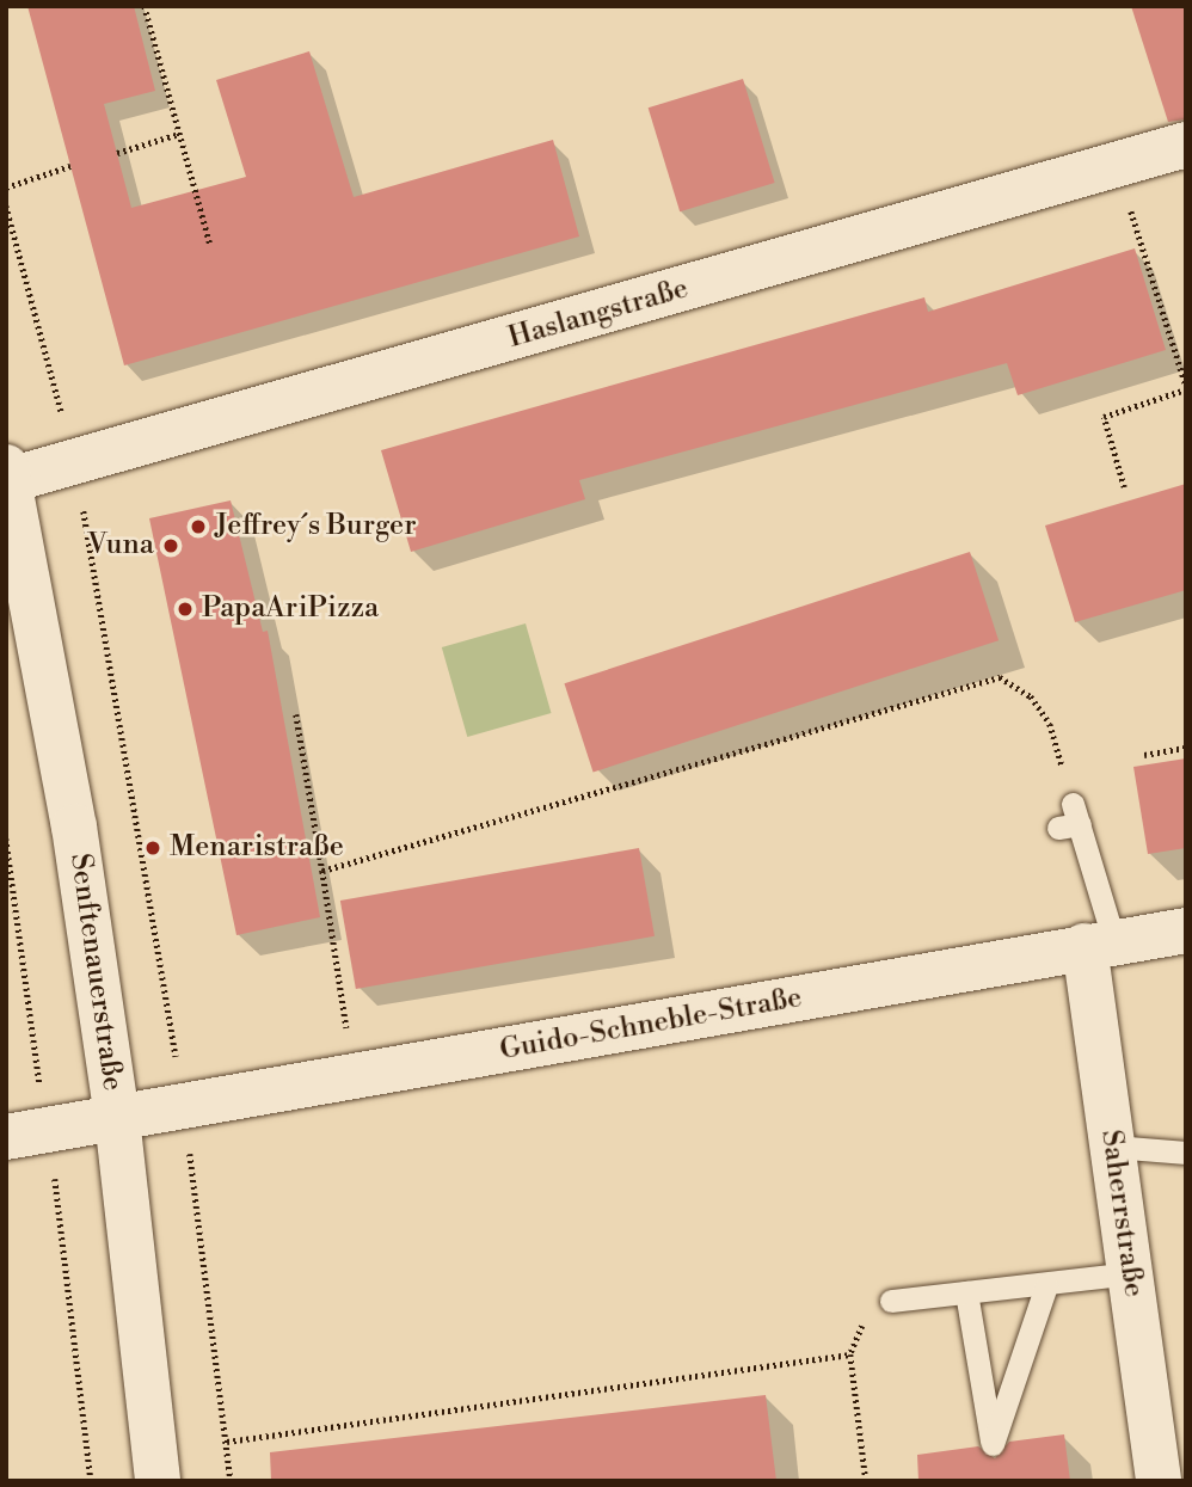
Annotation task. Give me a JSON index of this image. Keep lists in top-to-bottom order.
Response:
{
  "streets": {
    "street": [
      "Haslangstraße",
      "Senftenauerstraße",
      "Guido-Schneble-Straße",
      "Saherrstraße"
    ]
  },
  "crossings": [
    ["Haslangstraße", "Senftenauerstraße"],
    ["Senftenauerstraße", "Guido-Schneble-Straße"],
    ["Guido-Schneble-Straße", "Saherrstraße"]
  ],
  "places": [
    "Jeffrey´s Burger",
    "Vuna",
    "PapaAriPizza",
    "Menaristraße"
  ]
}
